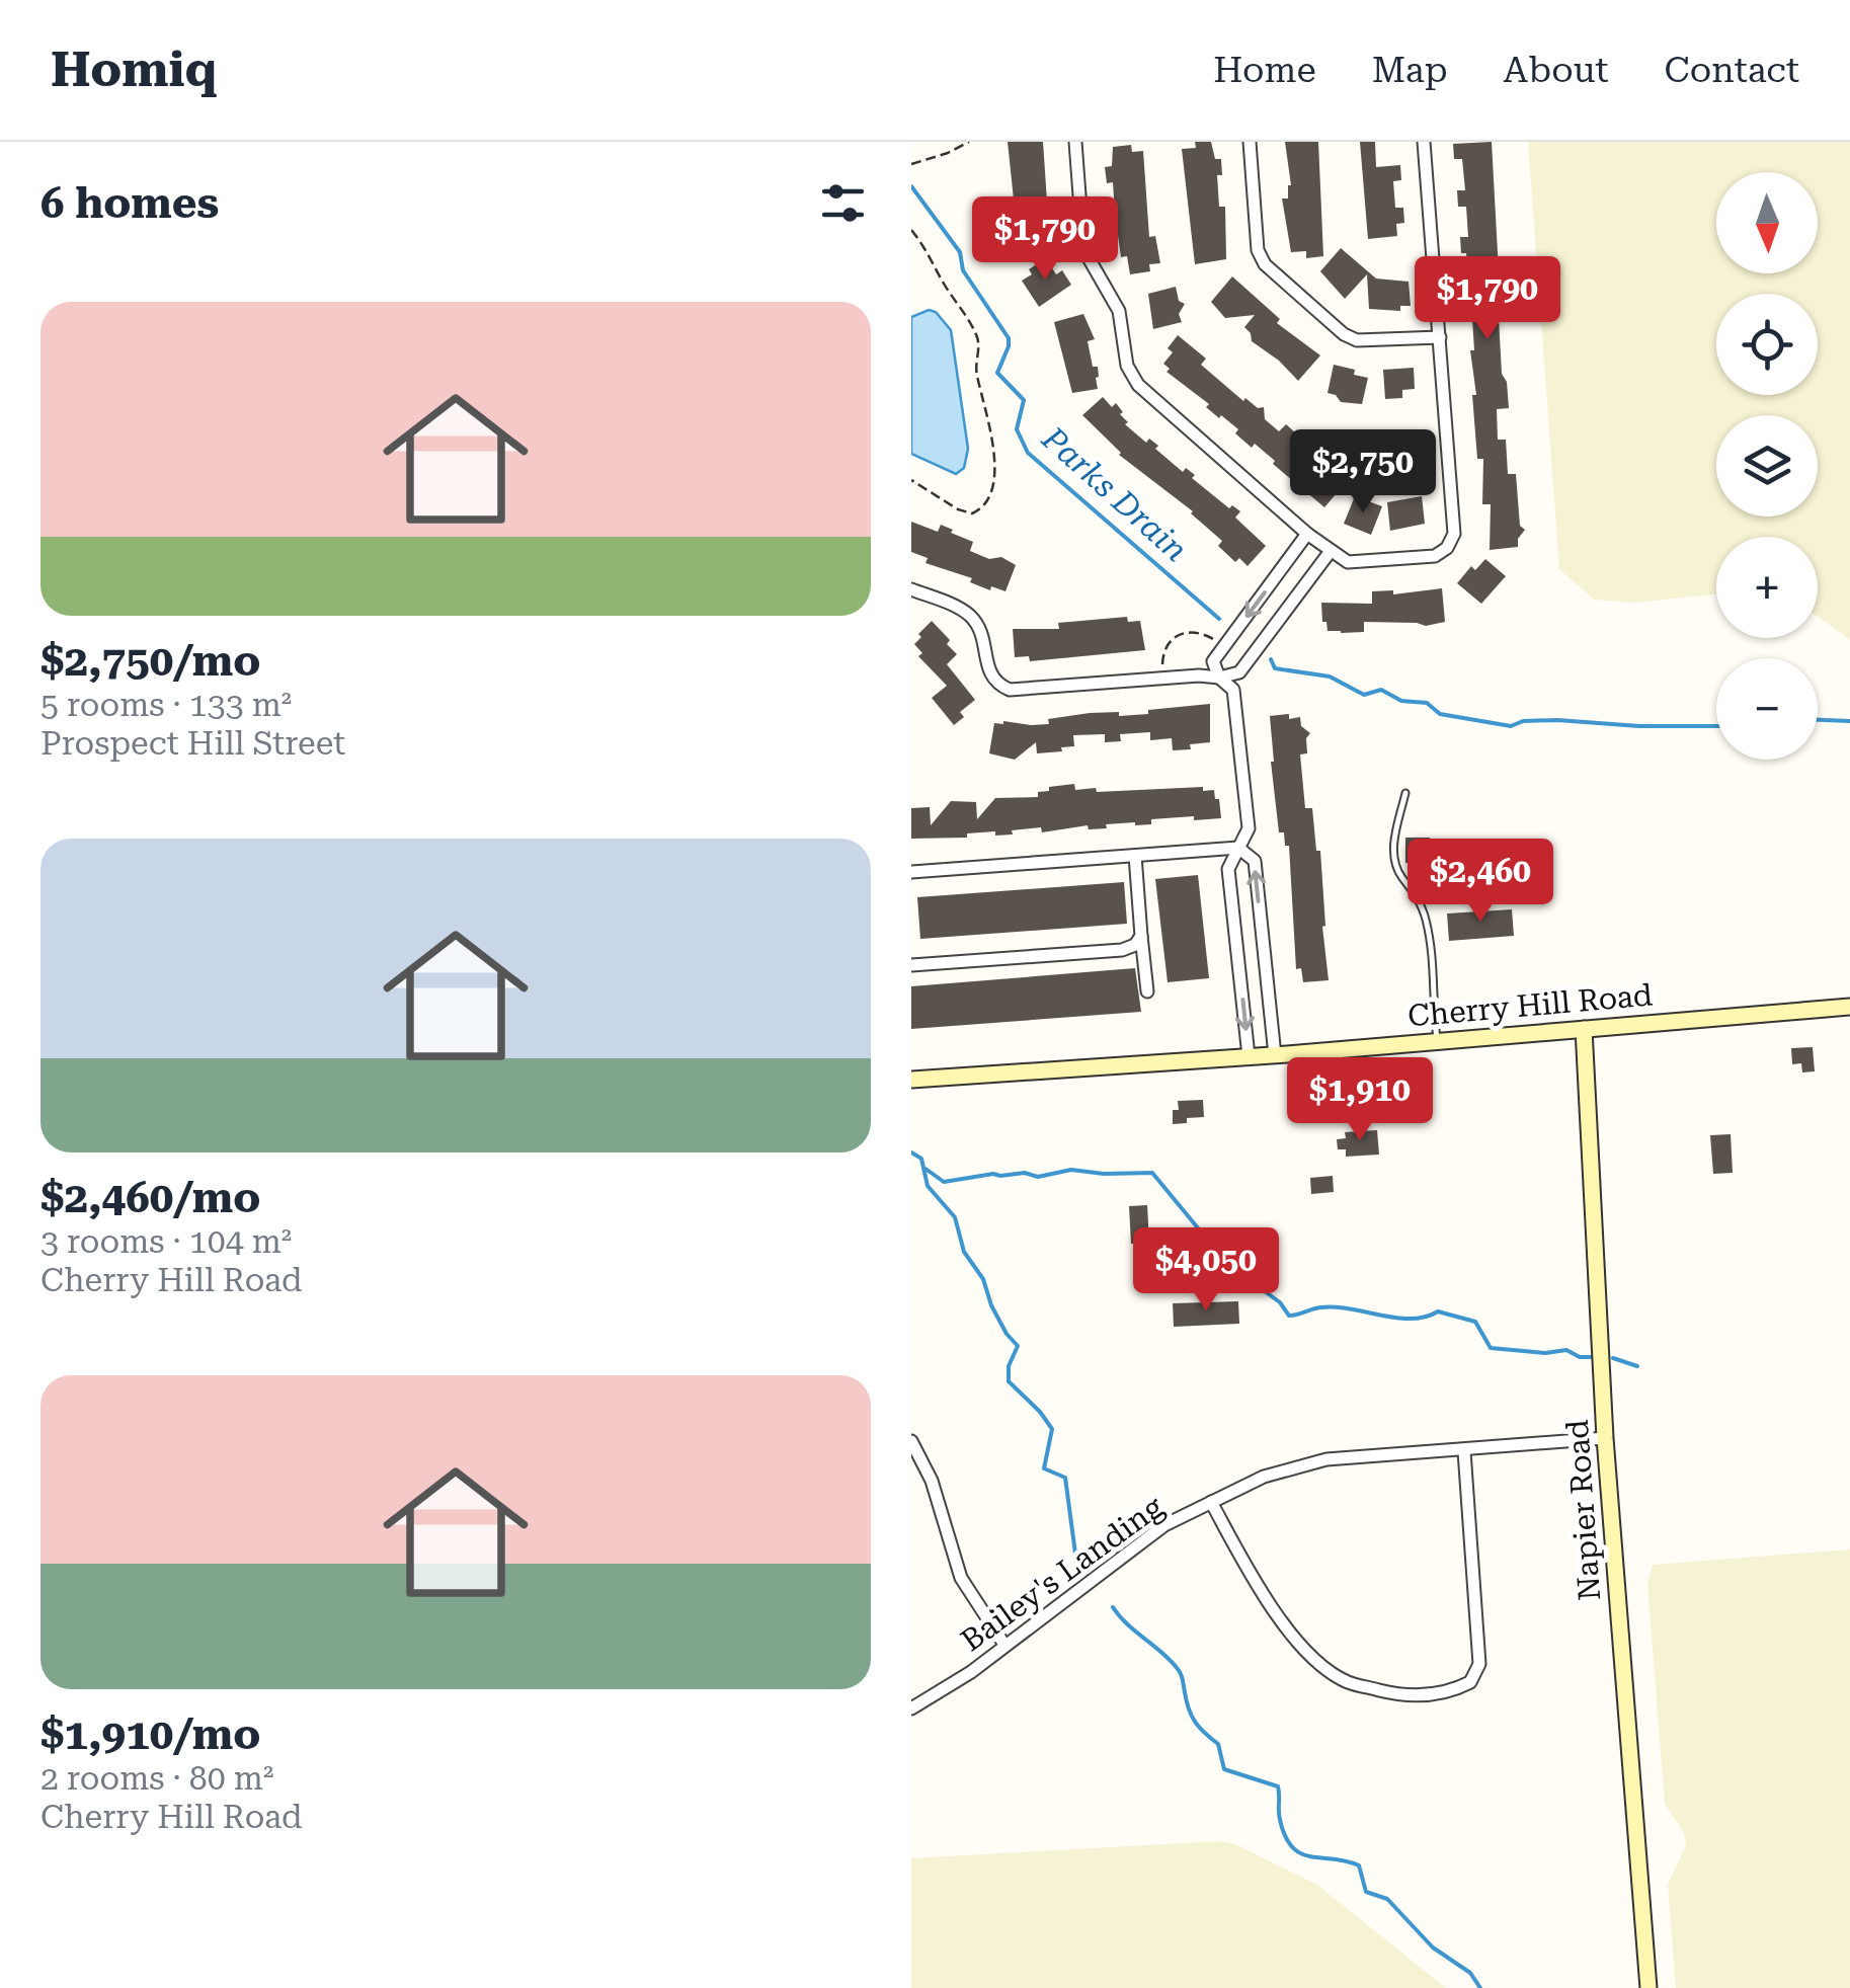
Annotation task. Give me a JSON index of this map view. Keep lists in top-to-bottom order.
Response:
{
  "streets": {
    "street": ["Cherry Hill Road", "Napier Road", "Bailey's Landing"]
  },
  "crossings": [
    ["Cherry Hill Road", "Napier Road"],
    ["Napier Road", "Bailey's Landing"]
  ],
  "water": ["Parks Drain"],
  "north": "bottom",
  "page": {
    "header": "Homiq",
    "nav": [
      "Home",
      "Map",
      "About",
      "Contact"
    ],
    "heading": "6 homes",
    "map_buttons": ["+", "−"],
    "price": [
      "$1,790",
      "$1,790",
      "$2,750",
      "$2,460",
      "$1,910",
      "$4,050"
    ],
    "list": [
      {
        "name": "$2,750/mo",
        "note": "5 rooms · 133 m² · Prospect Hill Street"
      },
      {
        "name": "$2,460/mo",
        "note": "3 rooms · 104 m² · Cherry Hill Road"
      },
      {
        "name": "$1,910/mo",
        "note": "2 rooms · 80 m² · Cherry Hill Road"
      }
    ]
  }
}
